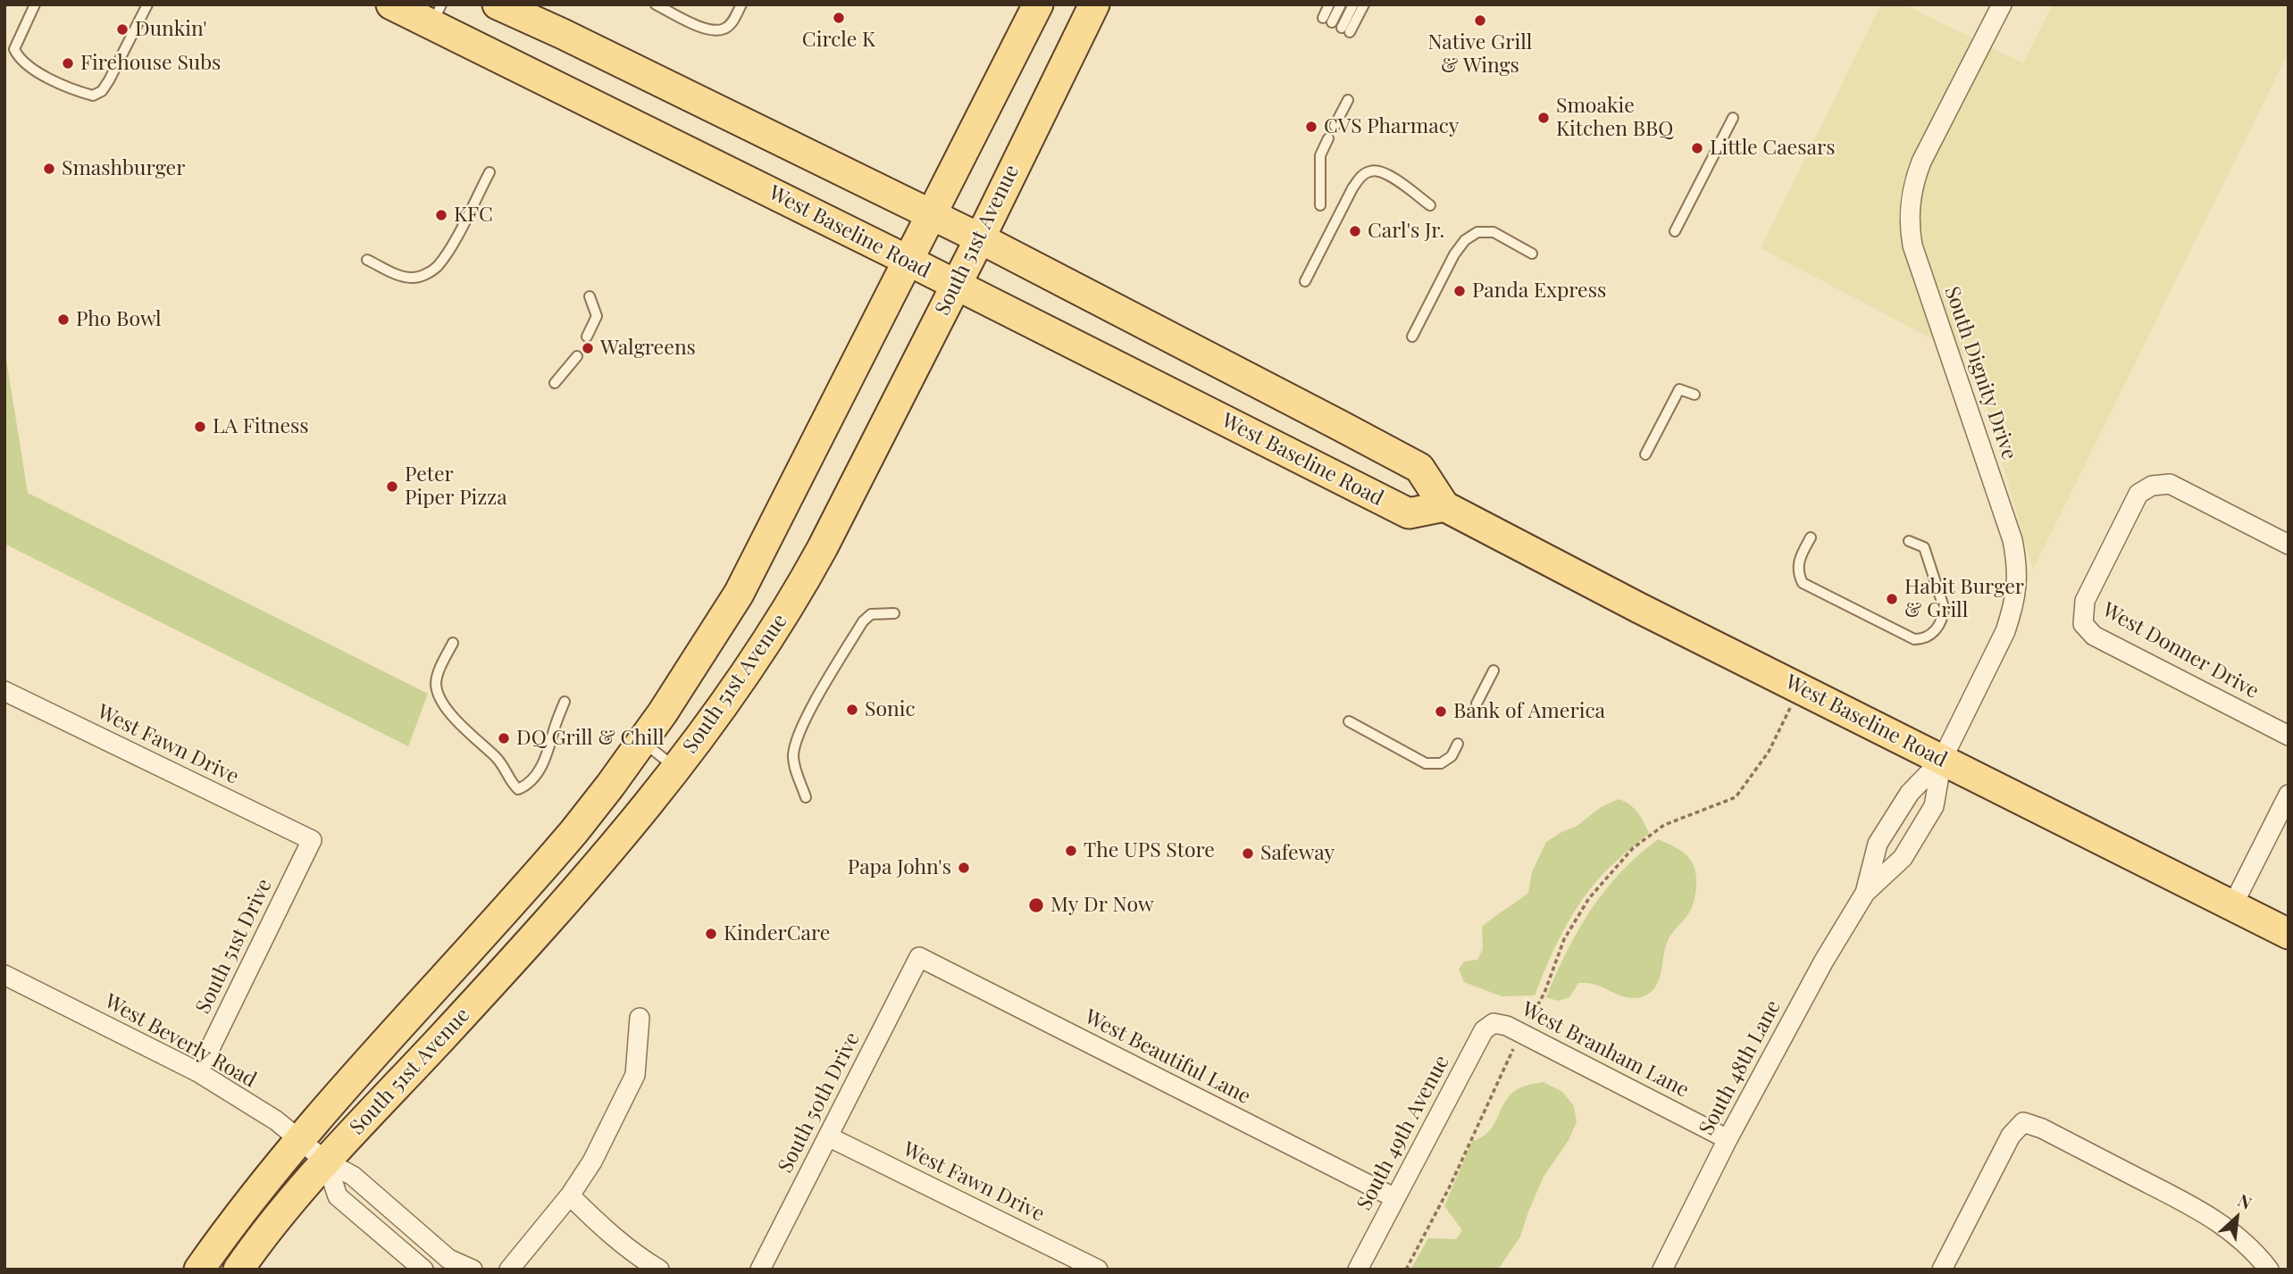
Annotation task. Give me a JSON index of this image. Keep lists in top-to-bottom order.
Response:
{
  "streets": {
    "main road": ["West Baseline Road", "South 51st Avenue"],
    "street": [
      "South Dignity Drive",
      "West Donner Drive",
      "West Fawn Drive",
      "South 51st Drive",
      "West Beverly Road",
      "West Branham Lane",
      "West Beautiful Lane",
      "South 48th Lane",
      "South 50th Drive",
      "South 49th Avenue"
    ]
  },
  "crossings": [
    ["West Baseline Road", "South 51st Avenue"],
    ["West Baseline Road", "South Dignity Drive"],
    ["West Baseline Road", "South 48th Lane"],
    ["South 51st Avenue", "West Beverly Road"],
    ["South Dignity Drive", "South 48th Lane"],
    ["West Fawn Drive", "South 51st Drive"],
    ["West Fawn Drive", "South 50th Drive"],
    ["South 51st Drive", "West Beverly Road"],
    ["West Branham Lane", "South 48th Lane"],
    ["West Branham Lane", "South 49th Avenue"],
    ["West Beautiful Lane", "South 50th Drive"],
    ["West Beautiful Lane", "South 49th Avenue"]
  ],
  "places": [
    "Circle K",
    "Native Grill & Wings",
    "Dunkin'",
    "Firehouse Subs",
    "Smoakie Kitchen BBQ",
    "CVS Pharmacy",
    "Little Caesars",
    "Smashburger",
    "KFC",
    "Carl's Jr.",
    "Panda Express",
    "Pho Bowl",
    "Walgreens",
    "LA Fitness",
    "Peter Piper Pizza",
    "Habit Burger & Grill",
    "Sonic",
    "Bank of America",
    "DQ Grill & Chill",
    "The UPS Store",
    "Safeway",
    "Papa John's",
    "My Dr Now",
    "KinderCare"
  ],
  "north": "top right"
}
